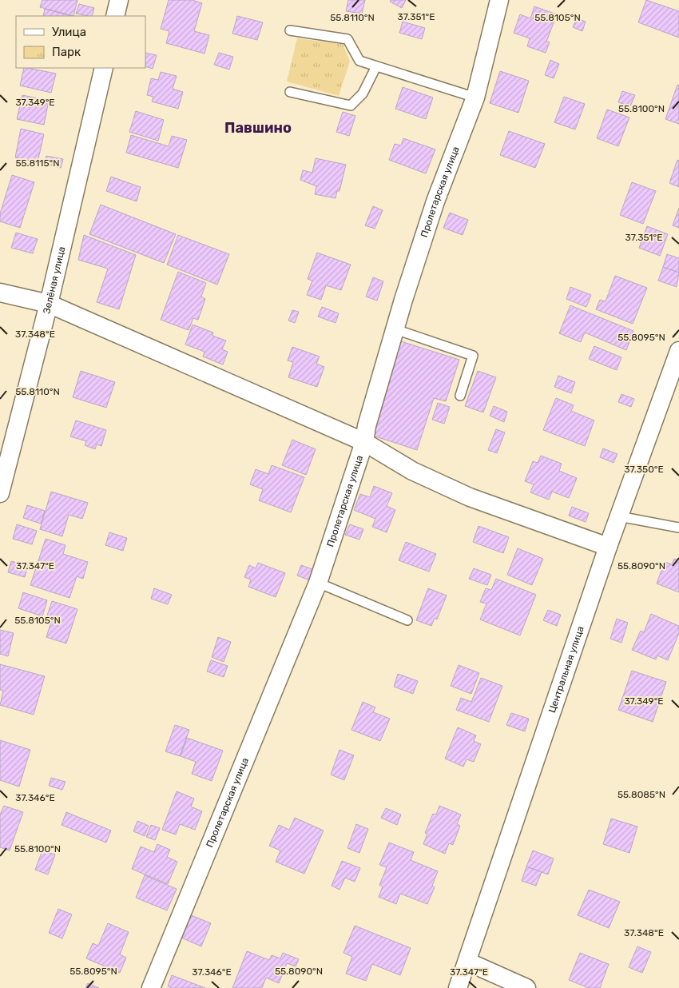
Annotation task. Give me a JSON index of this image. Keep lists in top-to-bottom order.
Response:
{
  "streets": {
    "street": ["Пролетарская улица", "Зелёная улица", "Центральная улица"]
  },
  "districts": ["Павшино"],
  "legend": ["Улица", "Парк"],
  "coordinates": [
    "37.351°E",
    "55.8110°N",
    "55.8105°N",
    "37.349°E",
    "55.8100°N",
    "55.8115°N",
    "37.348°E",
    "55.8095°N",
    "37.350°E",
    "37.347°E",
    "55.8090°N",
    "55.8085°N",
    "37.346°E"
  ]
}
